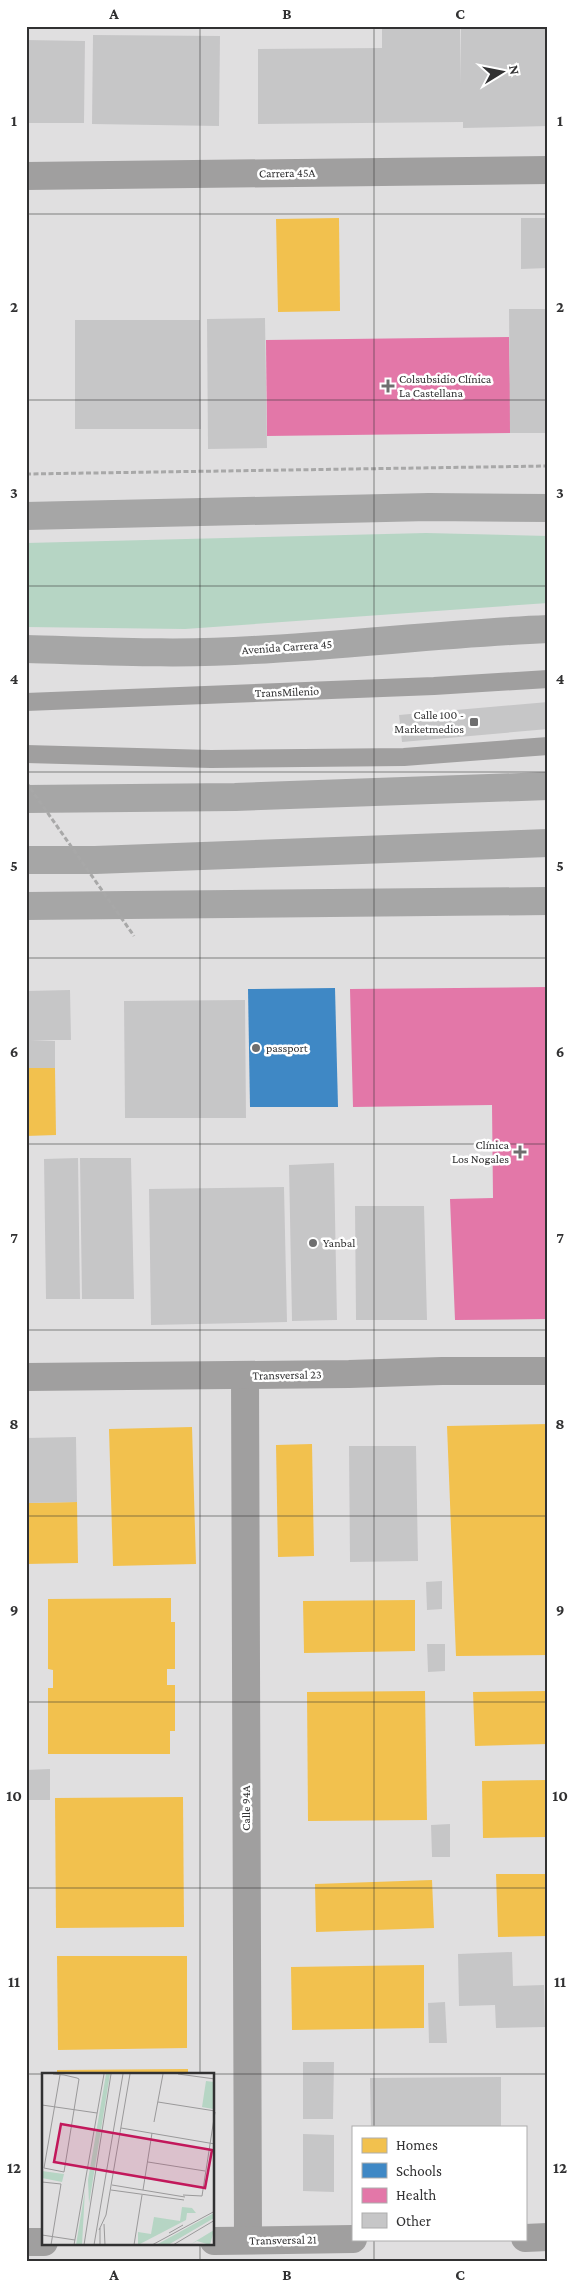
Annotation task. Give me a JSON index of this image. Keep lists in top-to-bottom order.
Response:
{
  "streets": {
    "highway": ["Avenida Carrera 45"],
    "street": [
      "Carrera 45A",
      "Transversal 23",
      "Calle 94A",
      "Transversal 21"
    ],
    "lane": ["TransMilenio"]
  },
  "crossings": [
    ["Transversal 23", "Calle 94A"],
    ["Calle 94A", "Transversal 21"]
  ],
  "places": {
    "health": ["Colsubsidio Clínica La Castellana", "Clínica Los Nogales"],
    "transit": ["Calle 100 - Marketmedios"],
    "other": ["passport", "Yanbal"]
  },
  "legend": [
    "Homes",
    "Schools",
    "Health",
    "Other"
  ],
  "north": "right",
  "grid": {
    "columns": ["A", "B", "C"],
    "rows": [
      "1",
      "2",
      "3",
      "4",
      "5",
      "6",
      "7",
      "8",
      "9",
      "10",
      "11",
      "12"
    ]
  }
}
